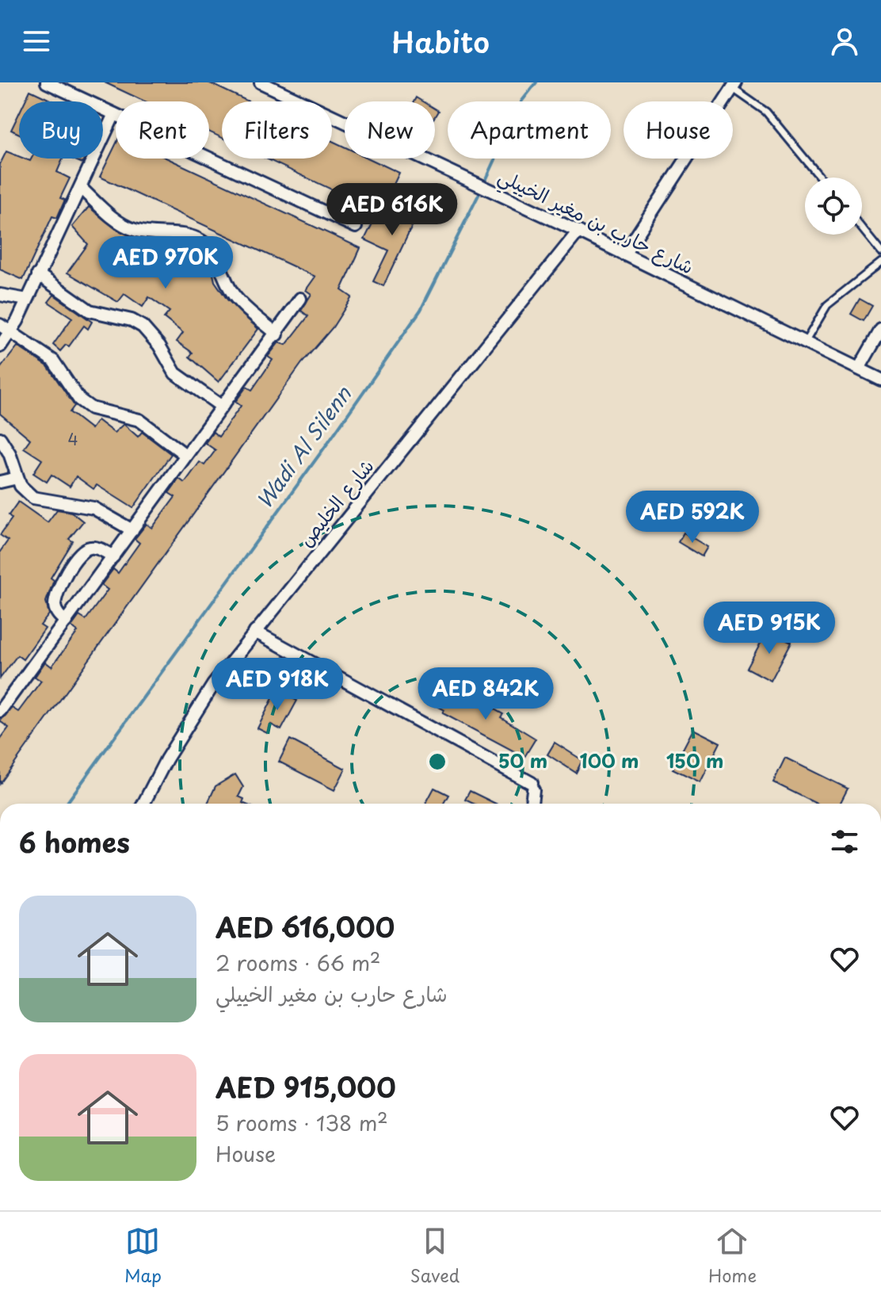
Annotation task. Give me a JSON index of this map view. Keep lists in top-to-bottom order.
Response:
{
  "streets": {
    "street": ["شارع حارب بن مغير الخييلي", "شارع الخليص"]
  },
  "crossings": [
    ["شارع حارب بن مغير الخييلي", "شارع الخليص"]
  ],
  "water": ["Wadi Al Silenn"],
  "house_numbers": ["4"],
  "page": {
    "header": "Habito",
    "chip": [
      "Buy",
      "Rent",
      "Filters",
      "New",
      "Apartment",
      "House"
    ],
    "price": [
      "AED 616K",
      "AED 970K",
      "AED 592K",
      "AED 915K",
      "AED 918K",
      "AED 842K"
    ],
    "heading": "6 homes",
    "list": [
      {
        "name": "AED 616,000",
        "note": "2 rooms · 66 m² · شارع حارب بن مغير الخييلي"
      },
      {
        "name": "AED 915,000",
        "note": "5 rooms · 138 m² · House"
      }
    ],
    "tabs": ["Map", "Saved", "Home"]
  },
  "rings": ["50 m", "100 m", "150 m"]
}
